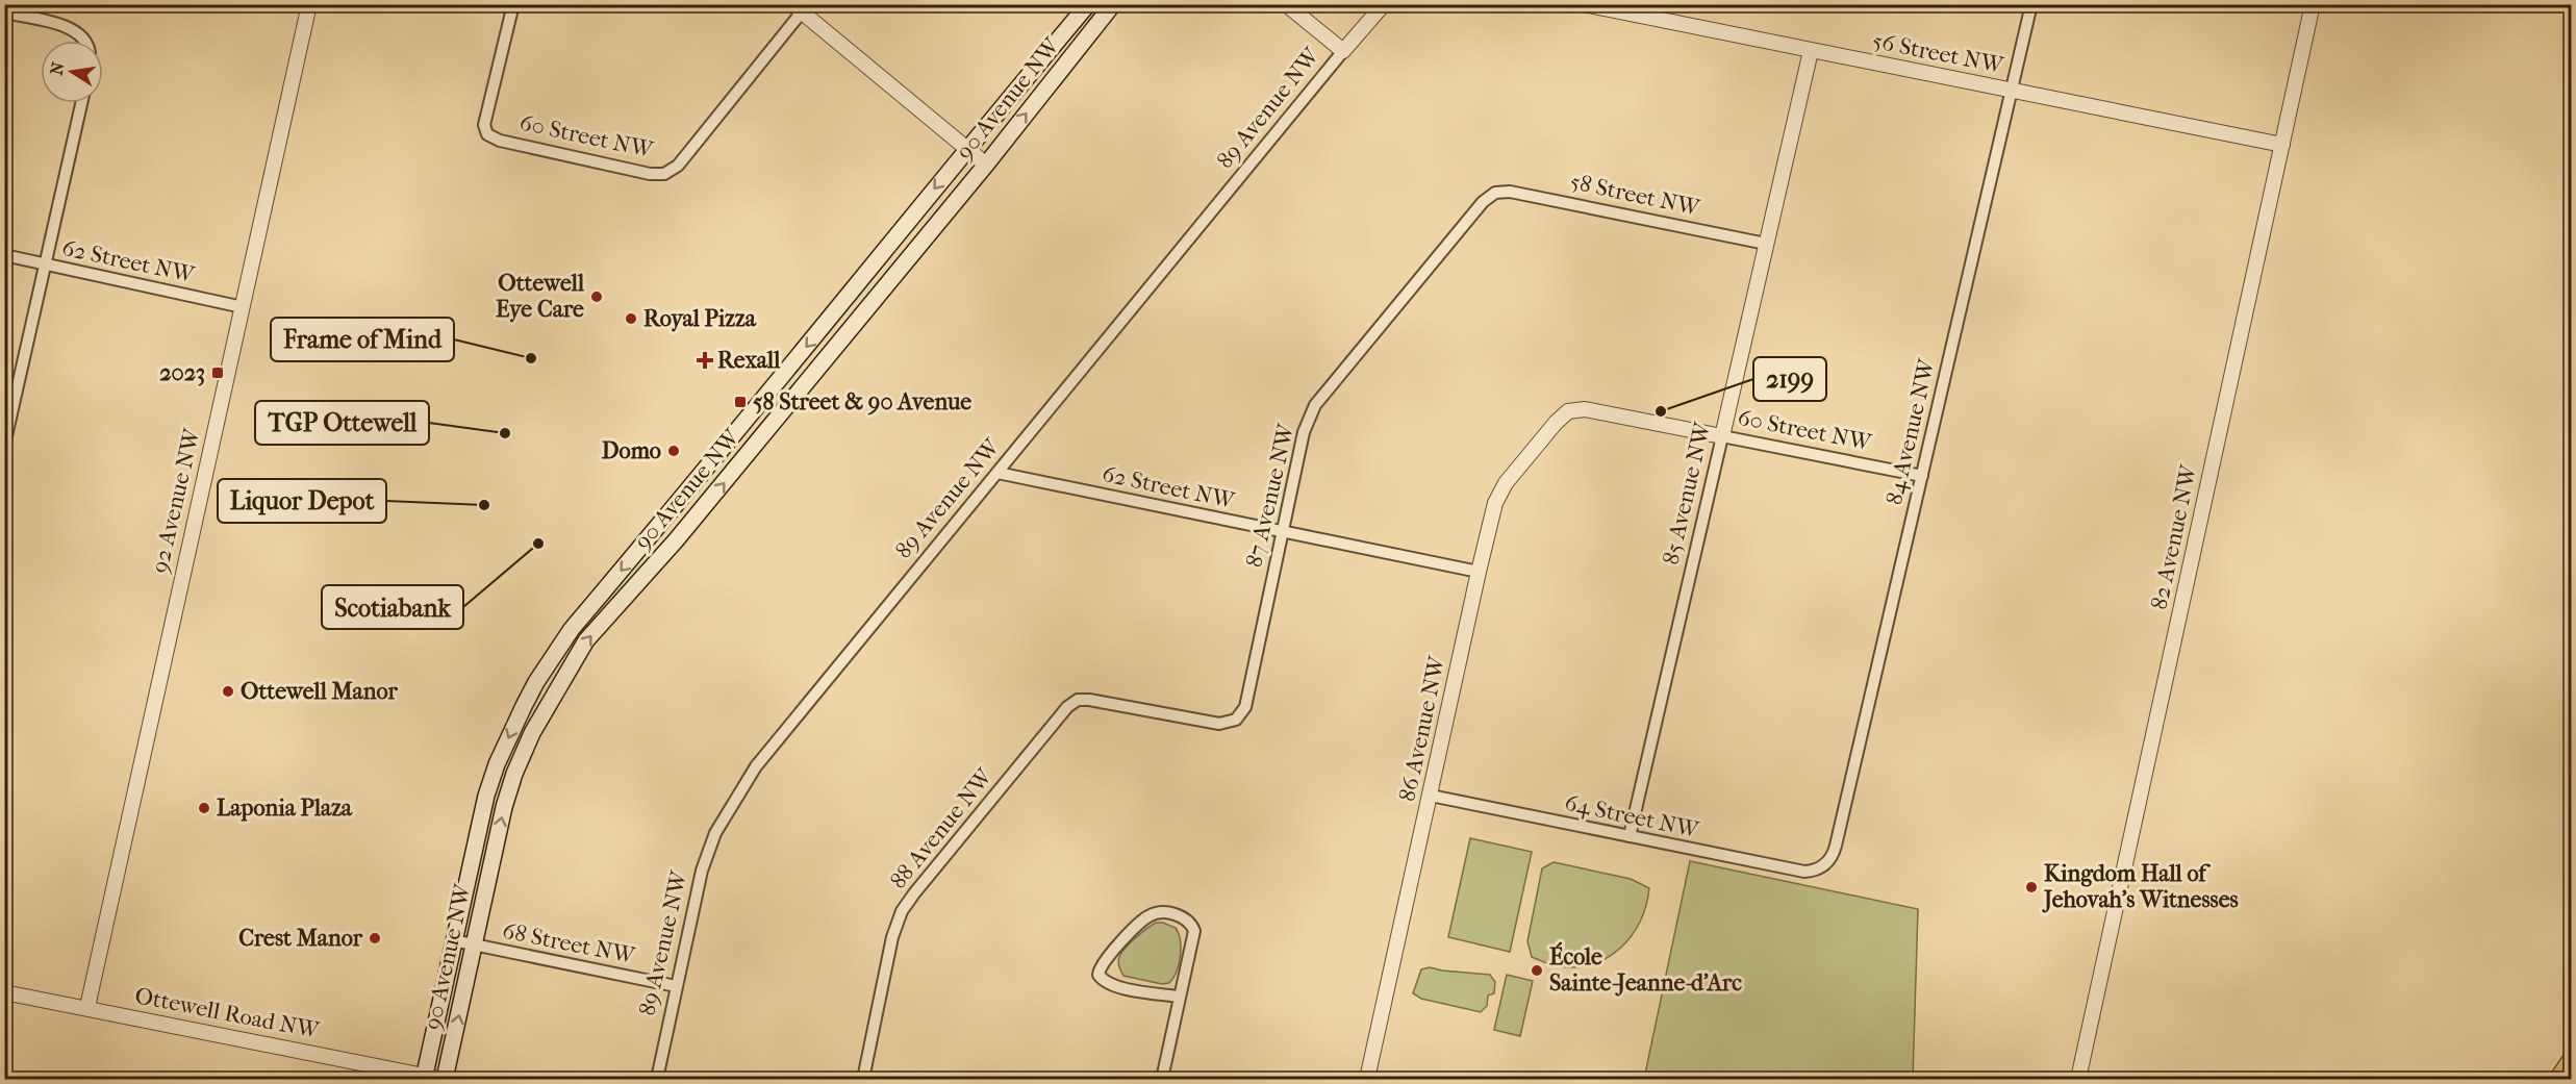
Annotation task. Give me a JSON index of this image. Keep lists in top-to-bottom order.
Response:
{
  "streets": {
    "main road": ["90 Avenue NW"],
    "street": [
      "56 Street NW",
      "89 Avenue NW",
      "60 Street NW",
      "58 Street NW",
      "62 Street NW",
      "84 Avenue NW",
      "85 Avenue NW",
      "87 Avenue NW",
      "92 Avenue NW",
      "82 Avenue NW",
      "86 Avenue NW",
      "64 Street NW",
      "88 Avenue NW",
      "68 Street NW",
      "Ottewell Road NW"
    ]
  },
  "crossings": [
    ["56 Street NW", "84 Avenue NW"],
    ["56 Street NW", "85 Avenue NW"],
    ["56 Street NW", "82 Avenue NW"],
    ["90 Avenue NW", "68 Street NW"],
    ["90 Avenue NW", "Ottewell Road NW"],
    ["89 Avenue NW", "62 Street NW"],
    ["89 Avenue NW", "68 Street NW"],
    ["60 Street NW", "84 Avenue NW"],
    ["60 Street NW", "85 Avenue NW"],
    ["60 Street NW", "86 Avenue NW"],
    ["58 Street NW", "85 Avenue NW"],
    ["58 Street NW", "87 Avenue NW"],
    ["62 Street NW", "87 Avenue NW"],
    ["62 Street NW", "92 Avenue NW"],
    ["62 Street NW", "86 Avenue NW"],
    ["84 Avenue NW", "64 Street NW"],
    ["85 Avenue NW", "64 Street NW"],
    ["87 Avenue NW", "88 Avenue NW"],
    ["92 Avenue NW", "Ottewell Road NW"],
    ["86 Avenue NW", "64 Street NW"]
  ],
  "places": {
    "other": [
      "Ottewell Eye Care",
      "Royal Pizza",
      "Frame of Mind",
      "2199",
      "TGP Ottewell",
      "Domo",
      "Liquor Depot",
      "Scotiabank",
      "Ottewell Manor",
      "Laponia Plaza",
      "Kingdom Hall of Jehovah's Witnesses",
      "Crest Manor",
      "École Sainte-Jeanne-d'Arc"
    ],
    "health": ["Rexall"],
    "transit": ["2023", "58 Street & 90 Avenue"]
  },
  "north": "left"
}
